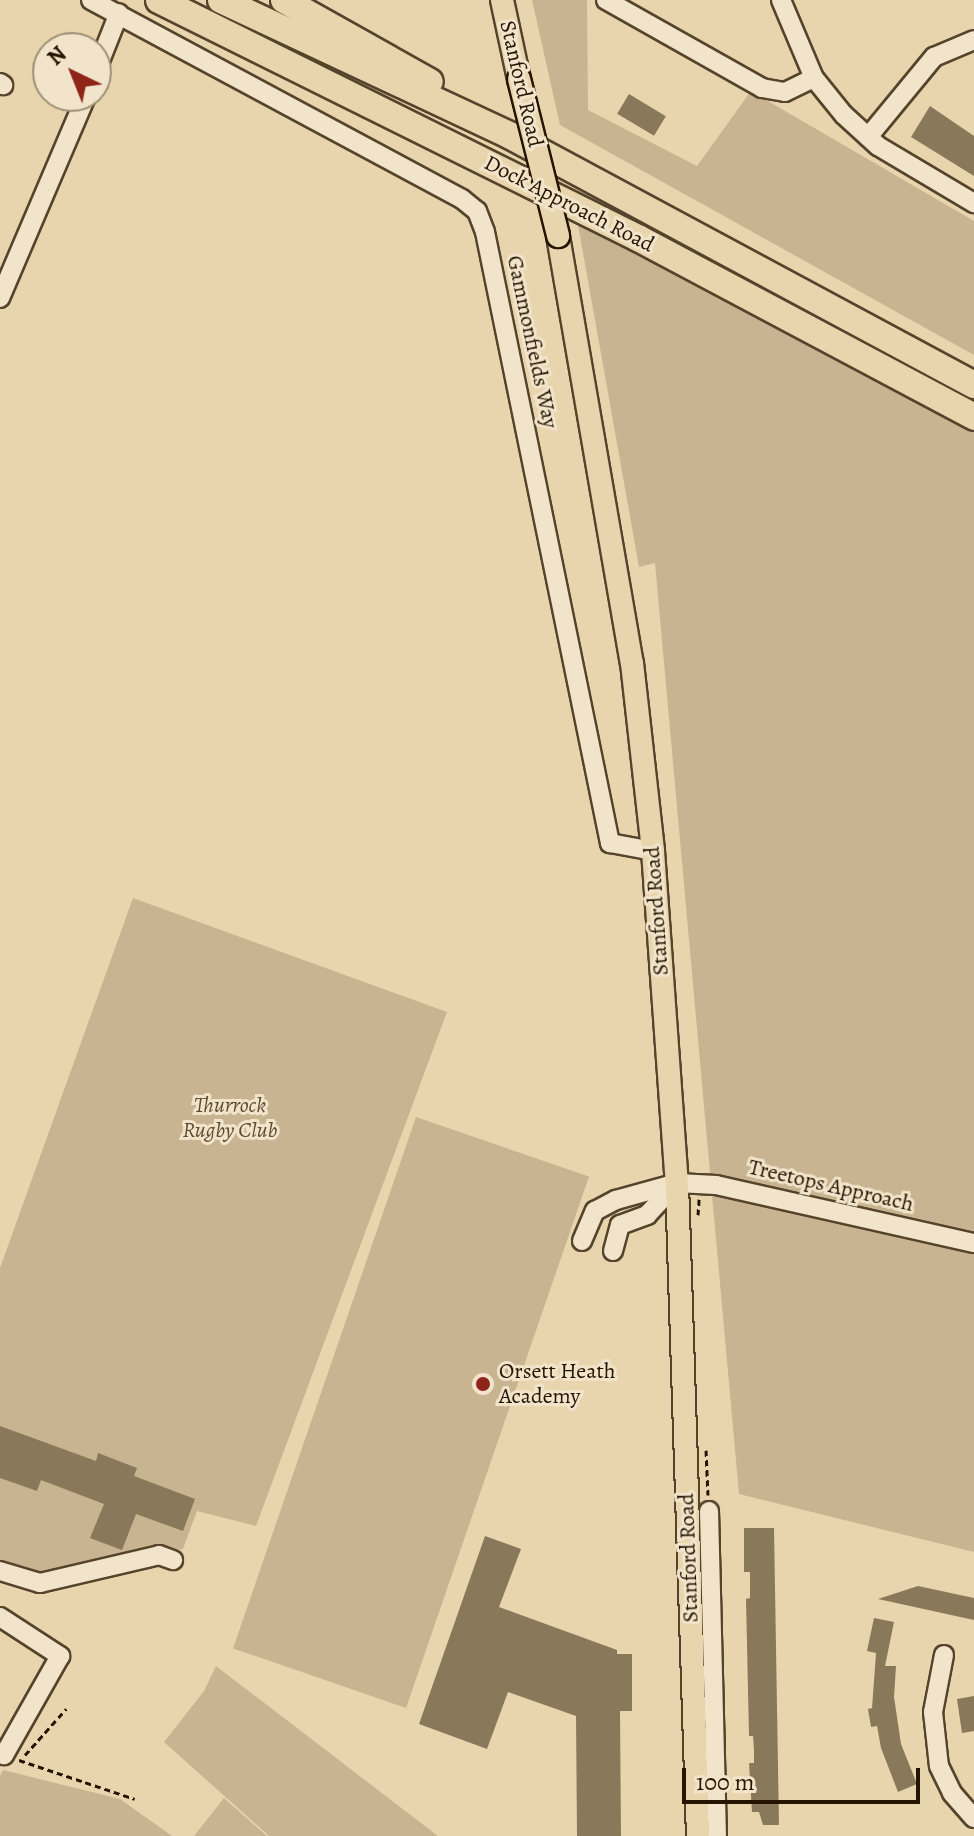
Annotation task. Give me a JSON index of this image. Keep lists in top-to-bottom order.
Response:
{
  "streets": {
    "highway": ["Dock Approach Road"],
    "main road": ["Stanford Road"],
    "street": ["Gammonfields Way", "Treetops Approach"]
  },
  "crossings": [
    ["Stanford Road", "Gammonfields Way"],
    ["Stanford Road", "Treetops Approach"]
  ],
  "parks": ["Thurrock Rugby Club"],
  "places": ["Orsett Heath Academy"],
  "scale_bar": "100 m",
  "north": "top left"
}
